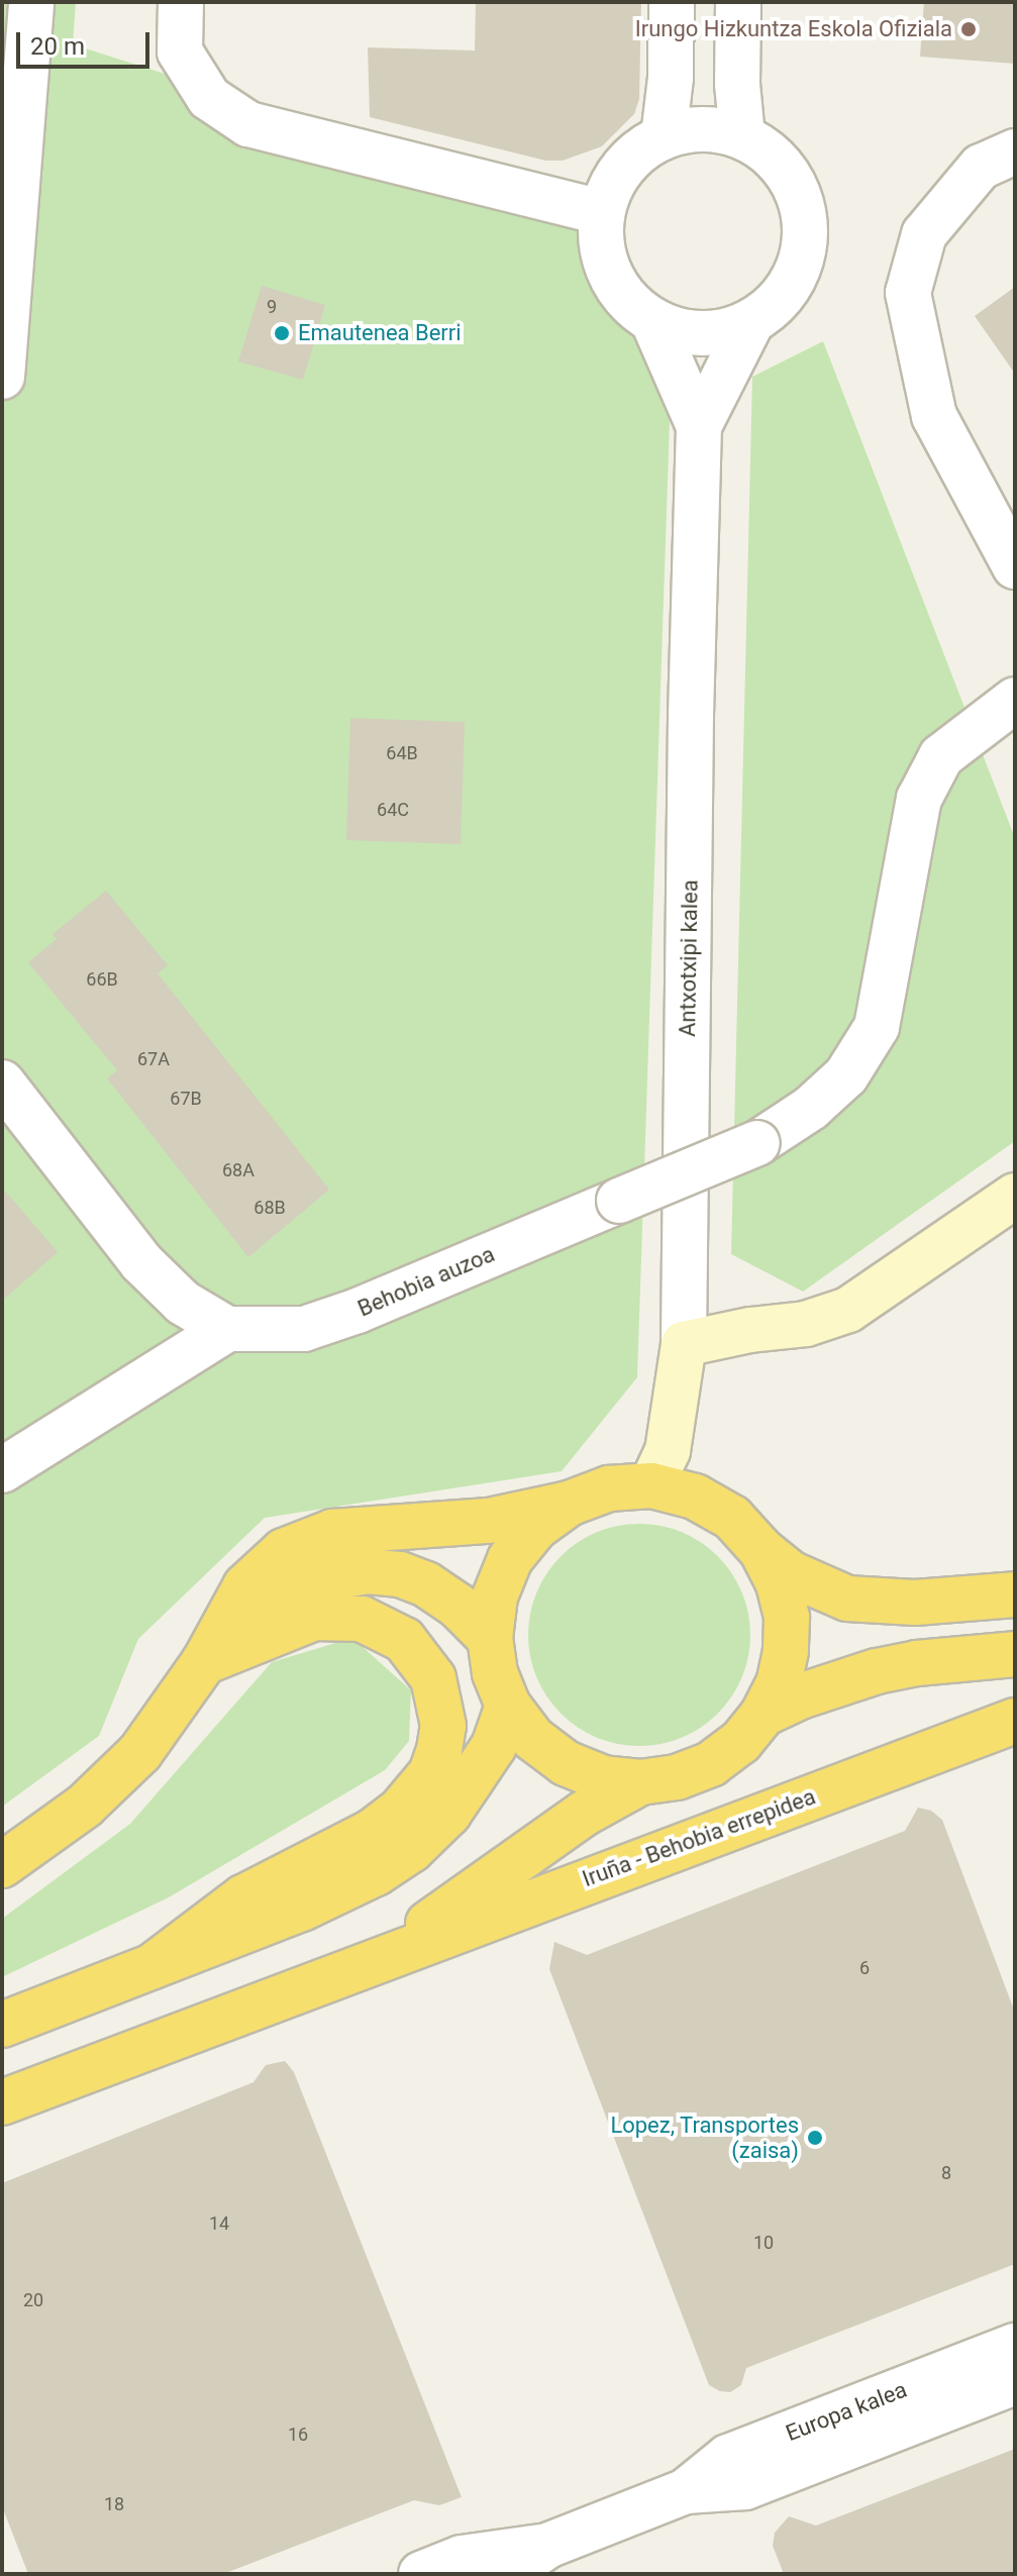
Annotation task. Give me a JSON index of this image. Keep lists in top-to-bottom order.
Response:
{
  "streets": {
    "highway": ["Iruña - Behobia errepidea"],
    "street": ["Antxotxipi kalea", "Behobia auzoa", "Europa kalea"]
  },
  "places": ["Irungo Hizkuntza Eskola Ofiziala", "Emautenea Berri", "Lopez, Transportes (zaisa)"],
  "house_numbers": [
    "9",
    "64B",
    "64C",
    "66B",
    "67A",
    "67B",
    "68A",
    "68B",
    "6",
    "8",
    "14",
    "10",
    "20",
    "16",
    "18"
  ],
  "scale_bar": "20 m"
}
